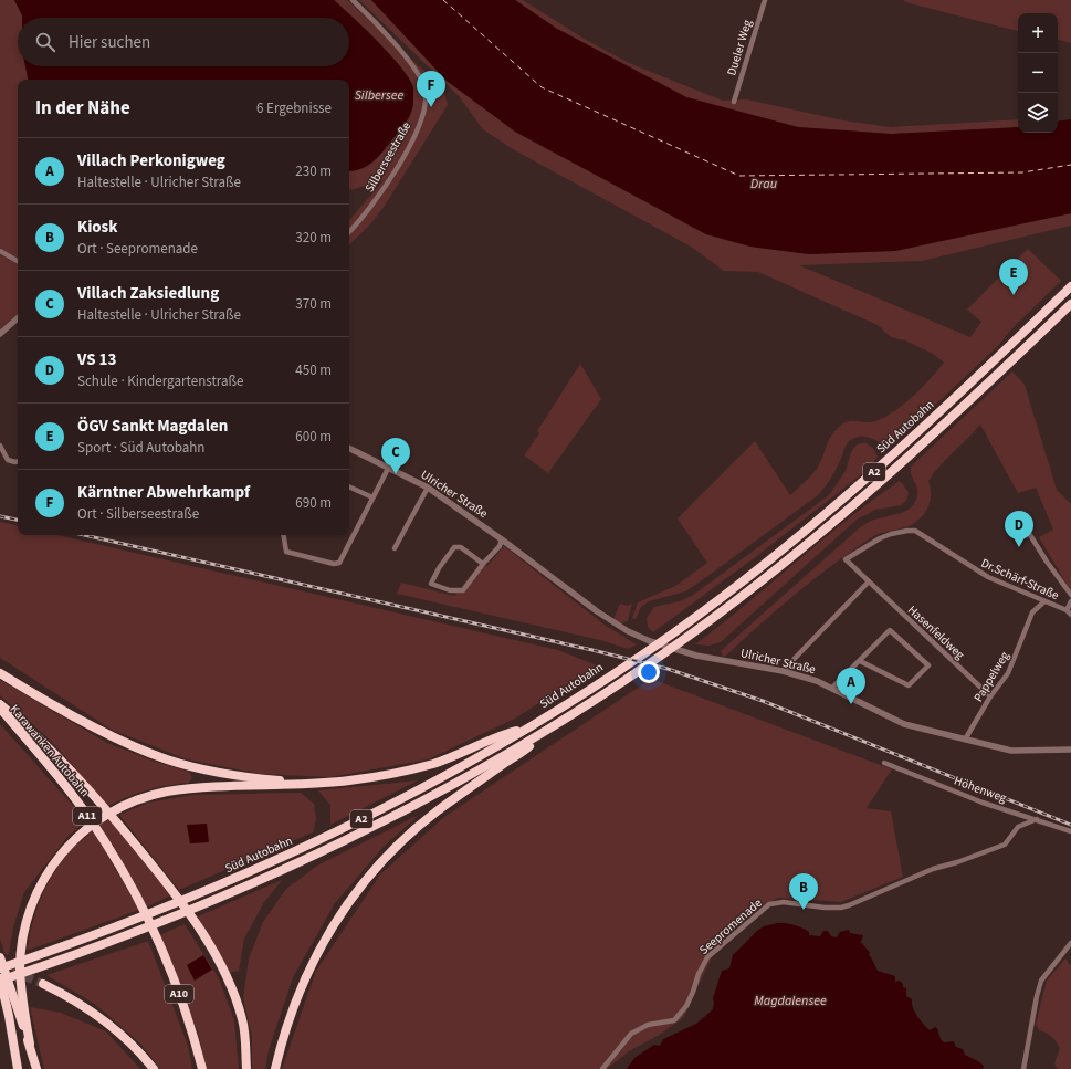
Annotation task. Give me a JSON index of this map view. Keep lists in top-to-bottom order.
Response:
{
  "streets": {
    "highway": [
      "Süd Autobahn",
      "A2",
      "Karawanken Autobahn",
      "A11",
      "A10"
    ],
    "street": [
      "Dueler Weg",
      "Silberseestraße",
      "Ulricher Straße",
      "Dr.Schärf-Straße",
      "Hasenfeldweg",
      "Pappelweg",
      "Höhenweg",
      "Seepromenade"
    ]
  },
  "crossings": [
    ["Süd Autobahn", "Karawanken Autobahn"],
    ["Süd Autobahn", "A10"],
    ["Ulricher Straße", "Pappelweg"],
    ["Dr.Schärf-Straße", "Hasenfeldweg"],
    ["Dr.Schärf-Straße", "Pappelweg"],
    ["Hasenfeldweg", "Pappelweg"],
    ["Karawanken Autobahn", "A10"],
    ["Höhenweg", "Seepromenade"]
  ],
  "water": ["Silbersee", "Drau", "Magdalensee"],
  "page": {
    "map_buttons": ["+", "−"],
    "search": "Hier suchen",
    "pins": [
      "F",
      "E",
      "C",
      "D",
      "A",
      "B"
    ],
    "heading": ["In der Nähe", "6 Ergebnisse"],
    "list": [
      {
        "mark": "A",
        "name": "Villach Perkonigweg",
        "note": "Haltestelle · Ulricher Straße",
        "value": "230 m"
      },
      {
        "mark": "B",
        "name": "Kiosk",
        "note": "Ort · Seepromenade",
        "value": "320 m"
      },
      {
        "mark": "C",
        "name": "Villach Zaksiedlung",
        "note": "Haltestelle · Ulricher Straße",
        "value": "370 m"
      },
      {
        "mark": "D",
        "name": "VS 13",
        "note": "Schule · Kindergartenstraße",
        "value": "450 m"
      },
      {
        "mark": "E",
        "name": "ÖGV Sankt Magdalen",
        "note": "Sport · Süd Autobahn",
        "value": "600 m"
      },
      {
        "mark": "F",
        "name": "Kärntner Abwehrkampf",
        "note": "Ort · Silberseestraße",
        "value": "690 m"
      }
    ]
  }
}
